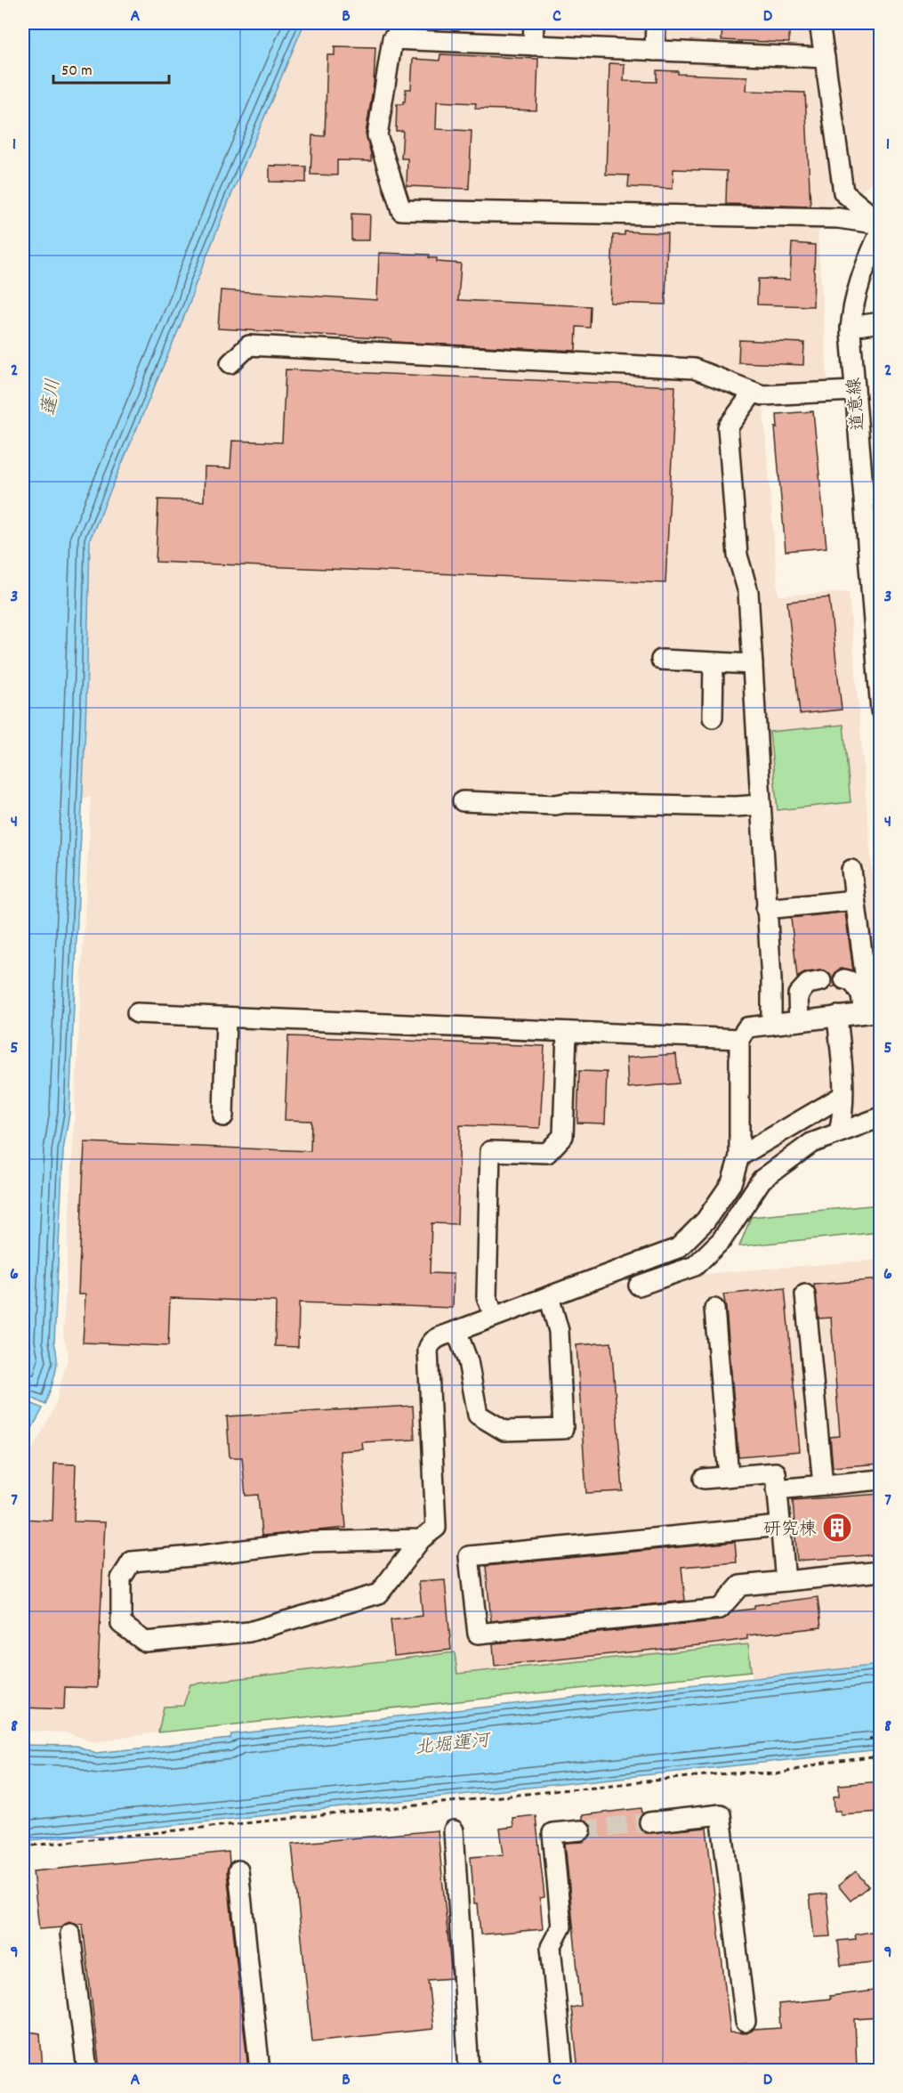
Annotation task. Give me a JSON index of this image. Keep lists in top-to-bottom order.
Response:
{
  "streets": {
    "street": ["道意線"]
  },
  "water": ["蓬川", "北堀運河"],
  "places": {
    "building": ["研究棟"]
  },
  "scale_bar": "50 m",
  "grid": {
    "columns": [
      "A",
      "B",
      "C",
      "D"
    ],
    "rows": [
      "1",
      "2",
      "3",
      "4",
      "5",
      "6",
      "7",
      "8",
      "9"
    ]
  }
}
